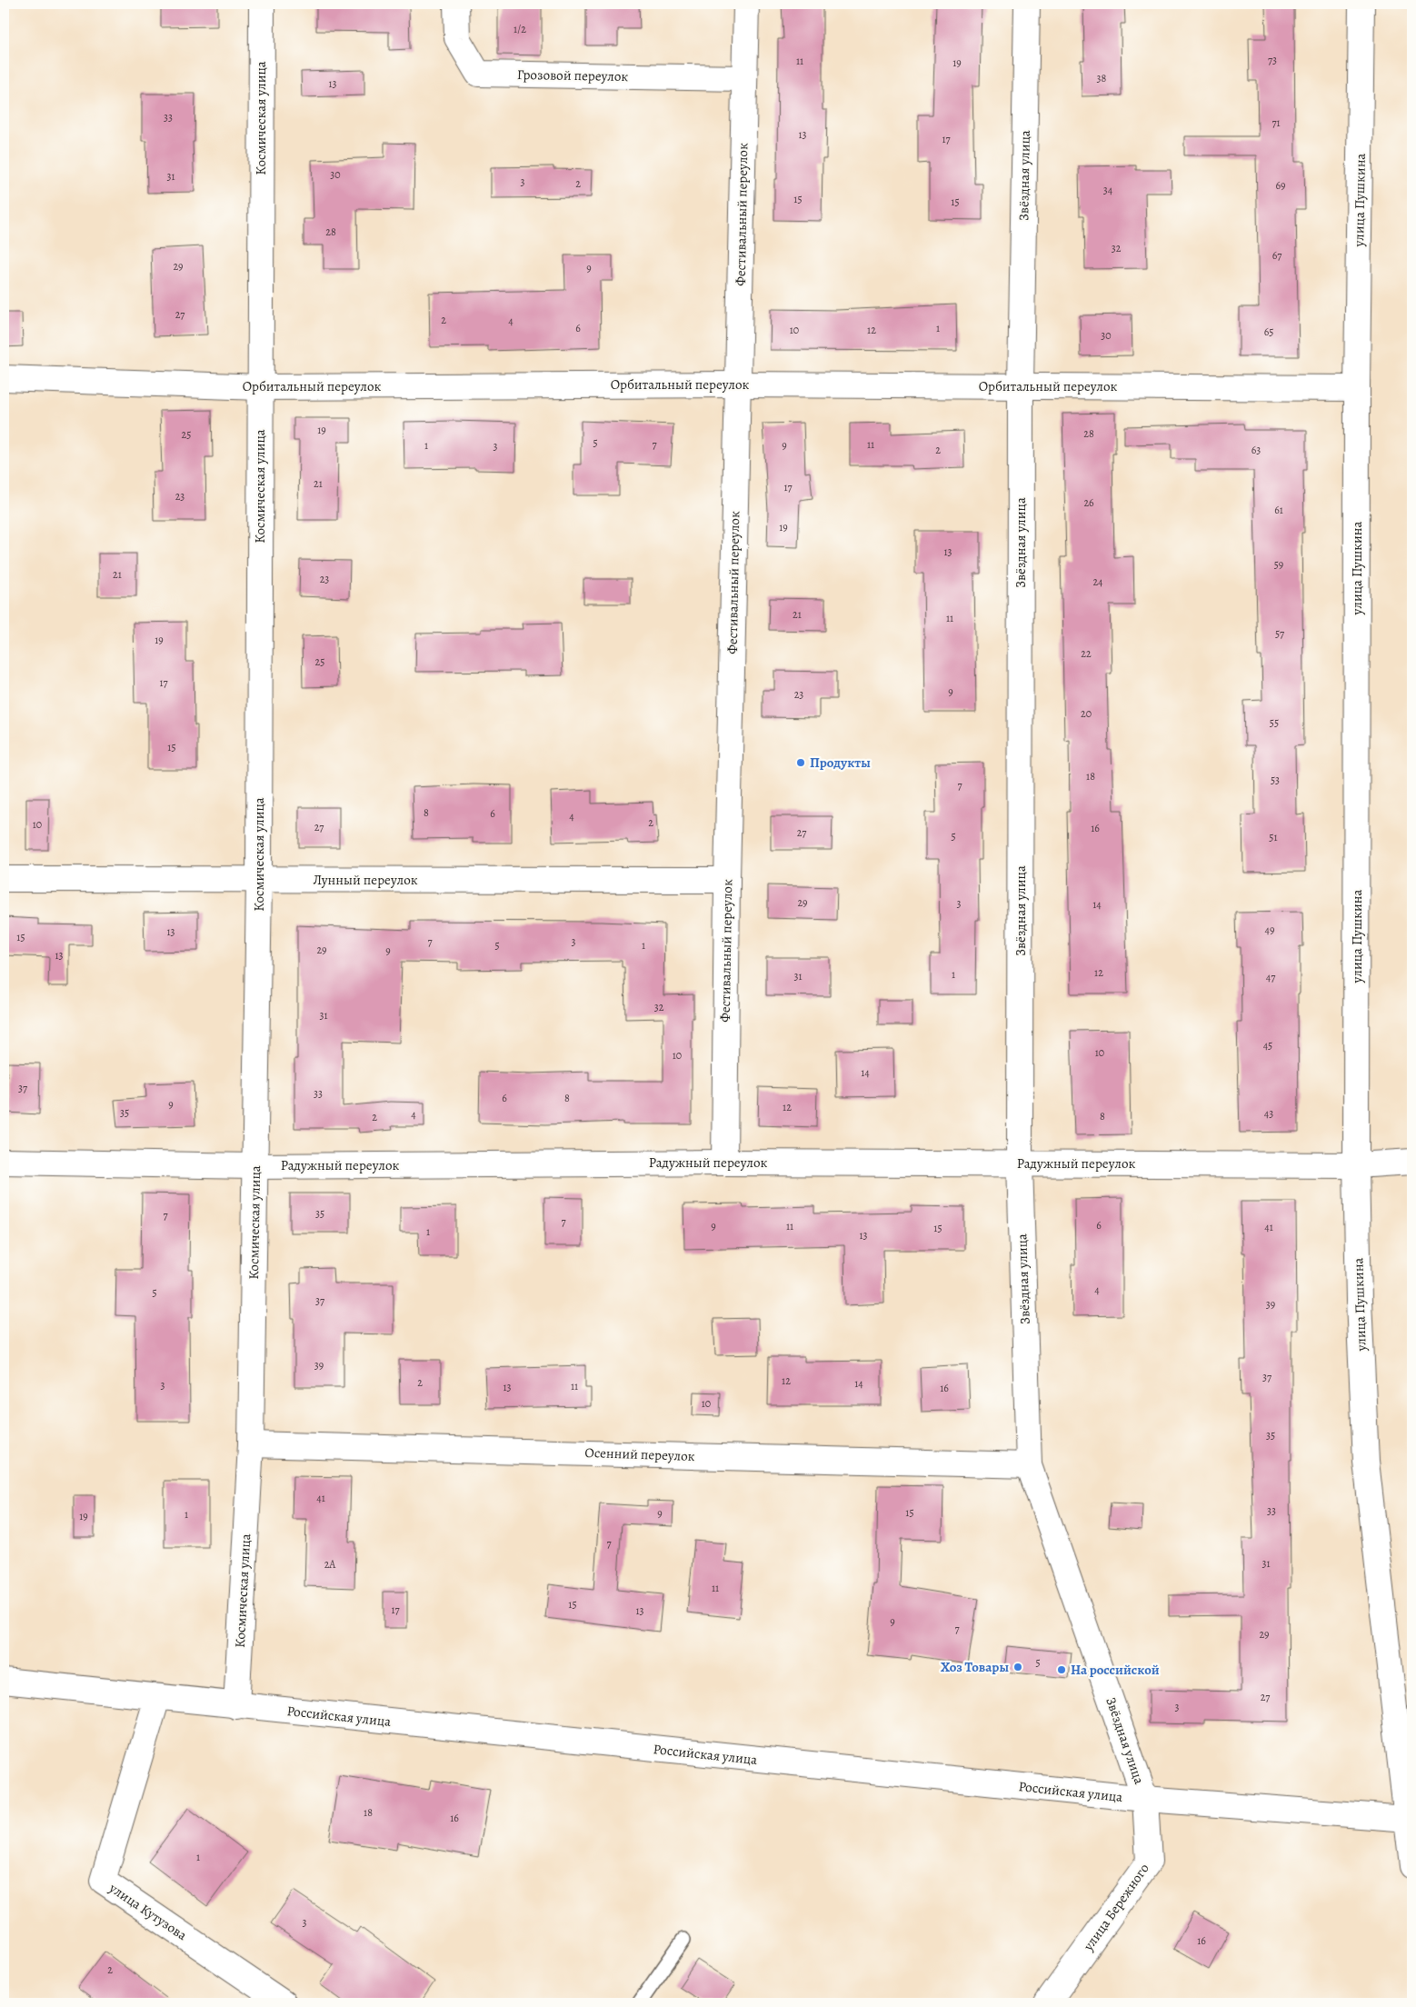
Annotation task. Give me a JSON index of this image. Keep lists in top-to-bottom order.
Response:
{
  "streets": {
    "street": [
      "Грозовой переулок",
      "Космическая улица",
      "Звёздная улица",
      "улица Пушкина",
      "Фестивальный переулок",
      "Орбитальный переулок",
      "Лунный переулок",
      "Радужный переулок",
      "Осенний переулок",
      "Российская улица",
      "улица Бережного",
      "улица Кутузова"
    ]
  },
  "crossings": [
    ["Грозовой переулок", "Фестивальный переулок"],
    ["Космическая улица", "Орбитальный переулок"],
    ["Космическая улица", "Лунный переулок"],
    ["Космическая улица", "Радужный переулок"],
    ["Космическая улица", "Осенний переулок"],
    ["Космическая улица", "Российская улица"],
    ["Звёздная улица", "Орбитальный переулок"],
    ["Звёздная улица", "Радужный переулок"],
    ["Звёздная улица", "Осенний переулок"],
    ["Звёздная улица", "Российская улица"],
    ["Звёздная улица", "улица Бережного"],
    ["улица Пушкина", "Орбитальный переулок"],
    ["улица Пушкина", "Радужный переулок"],
    ["улица Пушкина", "Российская улица"],
    ["Фестивальный переулок", "Орбитальный переулок"],
    ["Фестивальный переулок", "Лунный переулок"],
    ["Фестивальный переулок", "Радужный переулок"],
    ["Российская улица", "улица Бережного"],
    ["Российская улица", "улица Кутузова"]
  ],
  "places": ["Продукты", "Хоз Товары", "На российской"],
  "house_numbers": [
    "1/2",
    "73",
    "11",
    "19",
    "38",
    "13",
    "33",
    "71",
    "13",
    "17",
    "30",
    "31",
    "3",
    "2",
    "69",
    "34",
    "15",
    "15",
    "28",
    "32",
    "67",
    "29",
    "9",
    "27",
    "2",
    "4",
    "6",
    "1",
    "10",
    "12",
    "65",
    "30",
    "19",
    "28",
    "25",
    "5",
    "7",
    "11",
    "1",
    "9",
    "3",
    "2",
    "63",
    "21",
    "17",
    "23",
    "26",
    "61",
    "19",
    "13",
    "59",
    "21",
    "23",
    "24",
    "21",
    "11",
    "57",
    "19",
    "22",
    "25",
    "17",
    "9",
    "23",
    "20",
    "55",
    "15",
    "18",
    "53",
    "7",
    "8",
    "6",
    "4",
    "2",
    "10",
    "27",
    "16",
    "27",
    "5",
    "51",
    "29",
    "3",
    "14",
    "49",
    "13",
    "15",
    "7",
    "3",
    "5",
    "1",
    "29",
    "9",
    "13",
    "12",
    "1",
    "31",
    "47",
    "32",
    "31",
    "45",
    "10",
    "10",
    "14",
    "37",
    "33",
    "6",
    "8",
    "9",
    "12",
    "35",
    "43",
    "4",
    "8",
    "2",
    "35",
    "7",
    "7",
    "6",
    "9",
    "11",
    "41",
    "15",
    "1",
    "13",
    "4",
    "5",
    "37",
    "39",
    "39",
    "37",
    "12",
    "2",
    "14",
    "3",
    "11",
    "13",
    "16",
    "10",
    "35",
    "41",
    "33",
    "15",
    "9",
    "1",
    "19",
    "7",
    "31",
    "2А",
    "11",
    "15",
    "17",
    "13",
    "9",
    "7",
    "29",
    "5",
    "27",
    "3",
    "18",
    "16",
    "1",
    "3",
    "16",
    "2"
  ]
}
